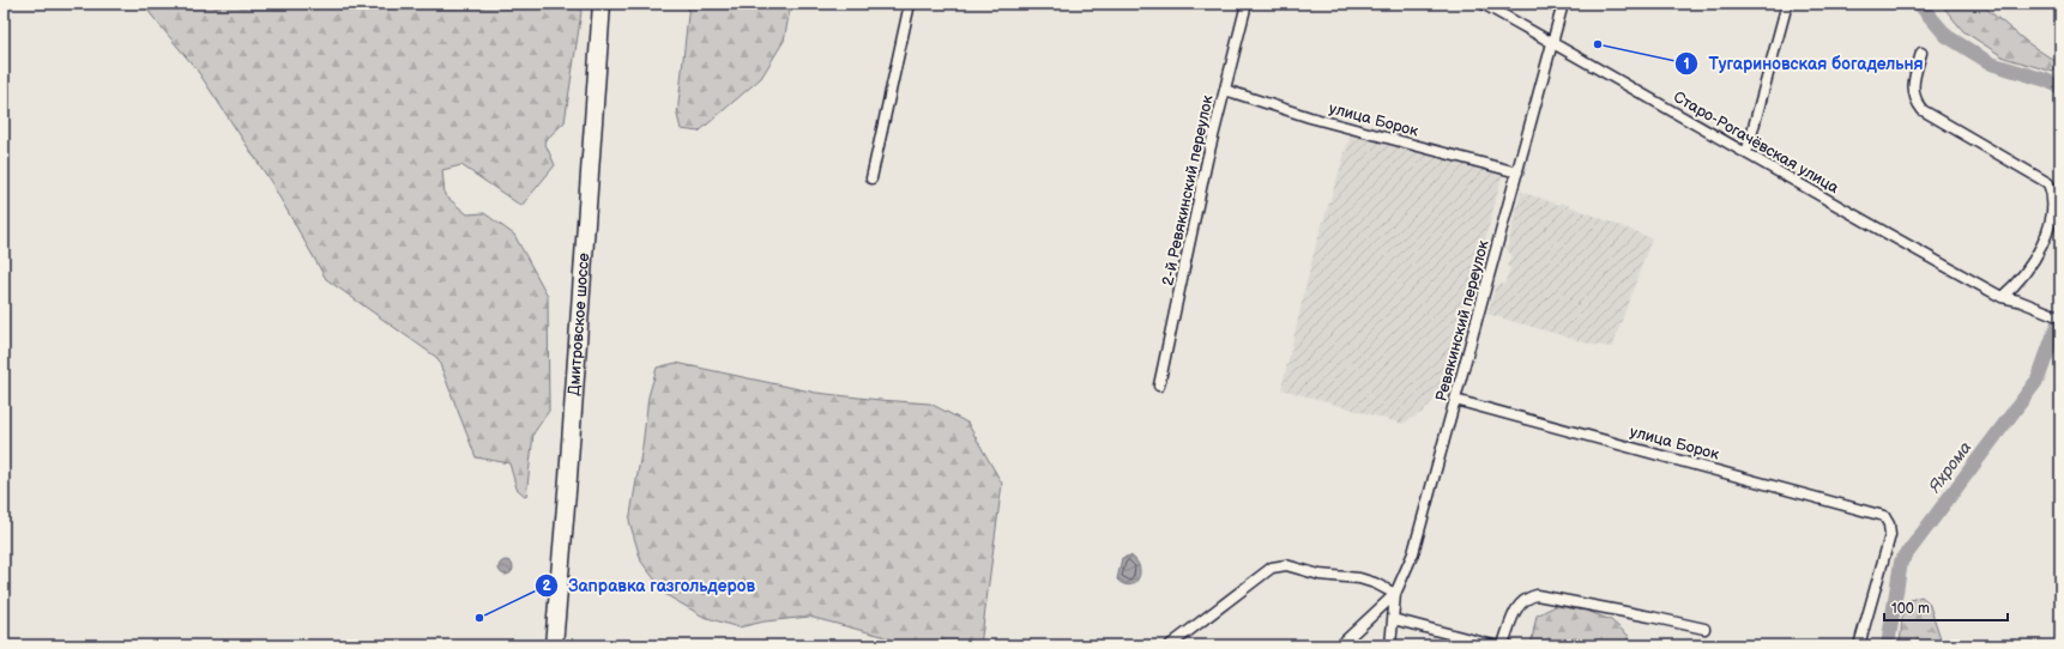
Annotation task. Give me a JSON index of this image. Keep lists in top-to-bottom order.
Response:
{
  "streets": {
    "highway": ["Дмитровское шоссе"],
    "street": [
      "улица Борок",
      "Старо-Рогачёвская улица",
      "2-й Ревякинский переулок",
      "Ревякинский переулок"
    ]
  },
  "crossings": [
    ["улица Борок", "2-й Ревякинский переулок"],
    ["улица Борок", "Ревякинский переулок"],
    ["Старо-Рогачёвская улица", "Ревякинский переулок"]
  ],
  "water": ["Яхрома"],
  "places": ["Тугариновская богадельня", "Заправка газгольдеров"],
  "scale_bar": "100 m"
}
